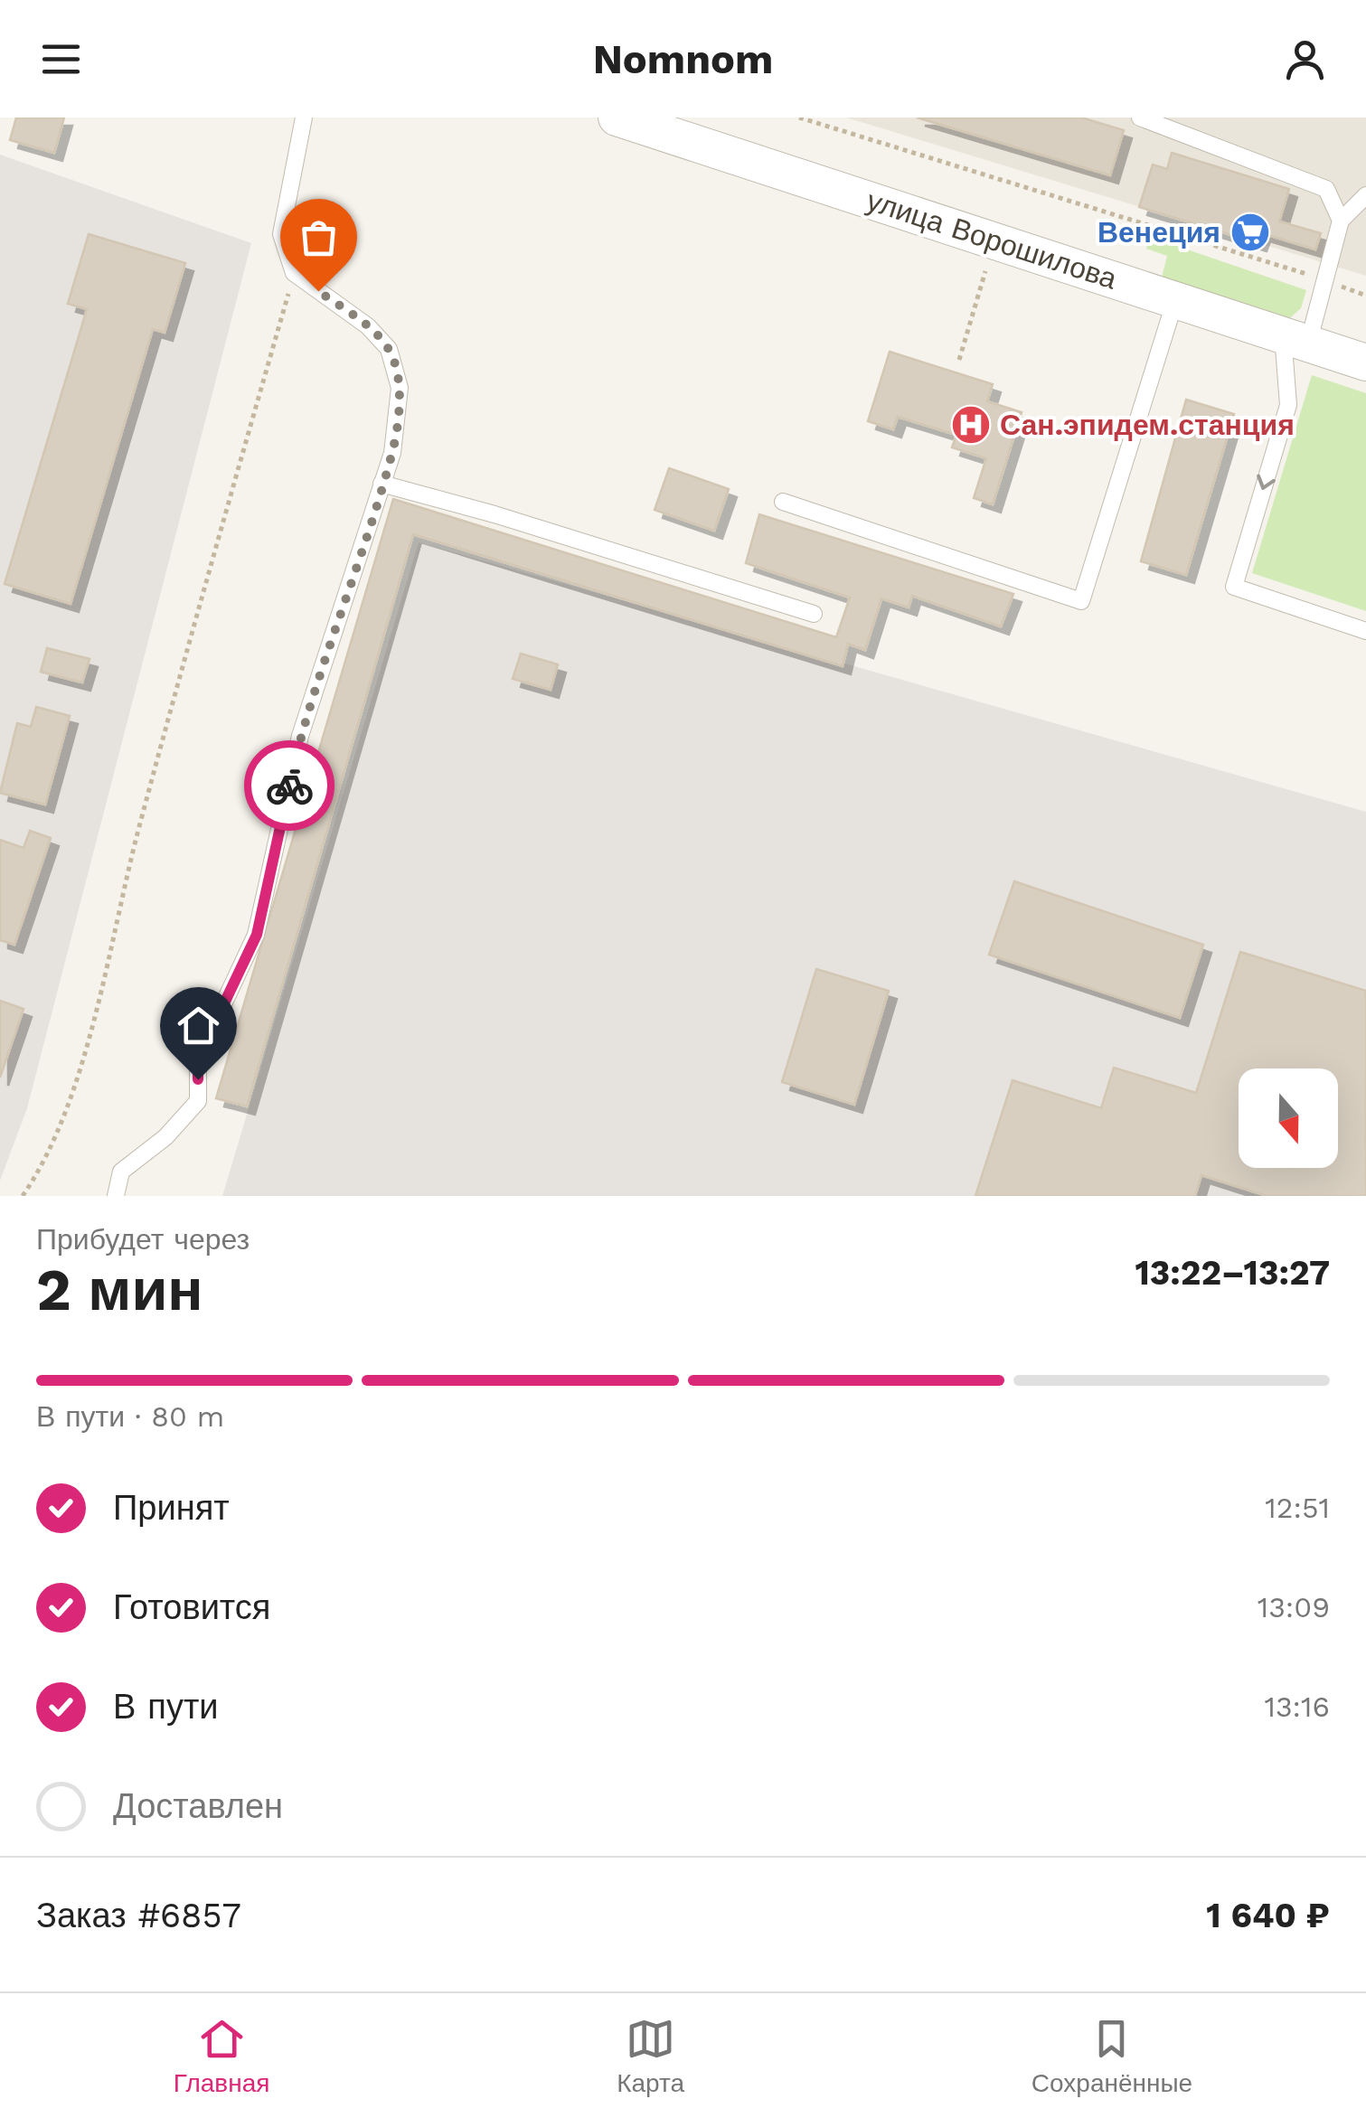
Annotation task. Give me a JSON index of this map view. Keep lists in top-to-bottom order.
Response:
{
  "streets": {
    "street": ["улица Ворошилова"]
  },
  "places": {
    "supermarket": ["Венеция"],
    "hospital": ["Сан.эпидем.станция"]
  },
  "north": "bottom",
  "page": {
    "header": "Nomnom",
    "heading": ["2 мин", "Прибудет через", "13:22–13:27"],
    "panel": ["Заказ #6857", "1 640 ₽"],
    "bar": "В пути · 80 m",
    "list": [
      ["Принят", "12:51"],
      ["Готовится", "13:09"],
      ["В пути", "13:16"],
      "Доставлен"
    ],
    "tabs": ["Главная", "Карта", "Сохранённые"]
  }
}
